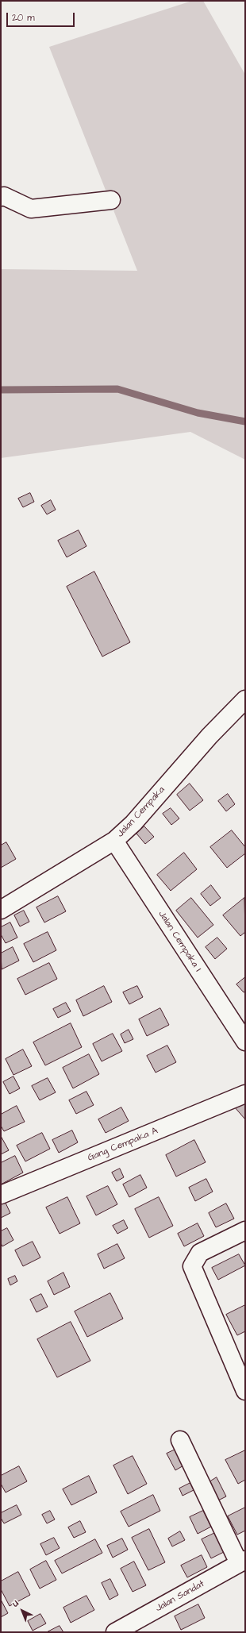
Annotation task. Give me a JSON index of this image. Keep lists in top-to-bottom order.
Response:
{
  "streets": {
    "street": [
      "Jalan Cempaka",
      "Jalan Cempaka I",
      "Gang Cempaka A",
      "Jalan Sandat"
    ]
  },
  "crossings": [
    ["Jalan Cempaka", "Jalan Cempaka I"]
  ],
  "scale_bar": "20 m",
  "north": "top left"
}
